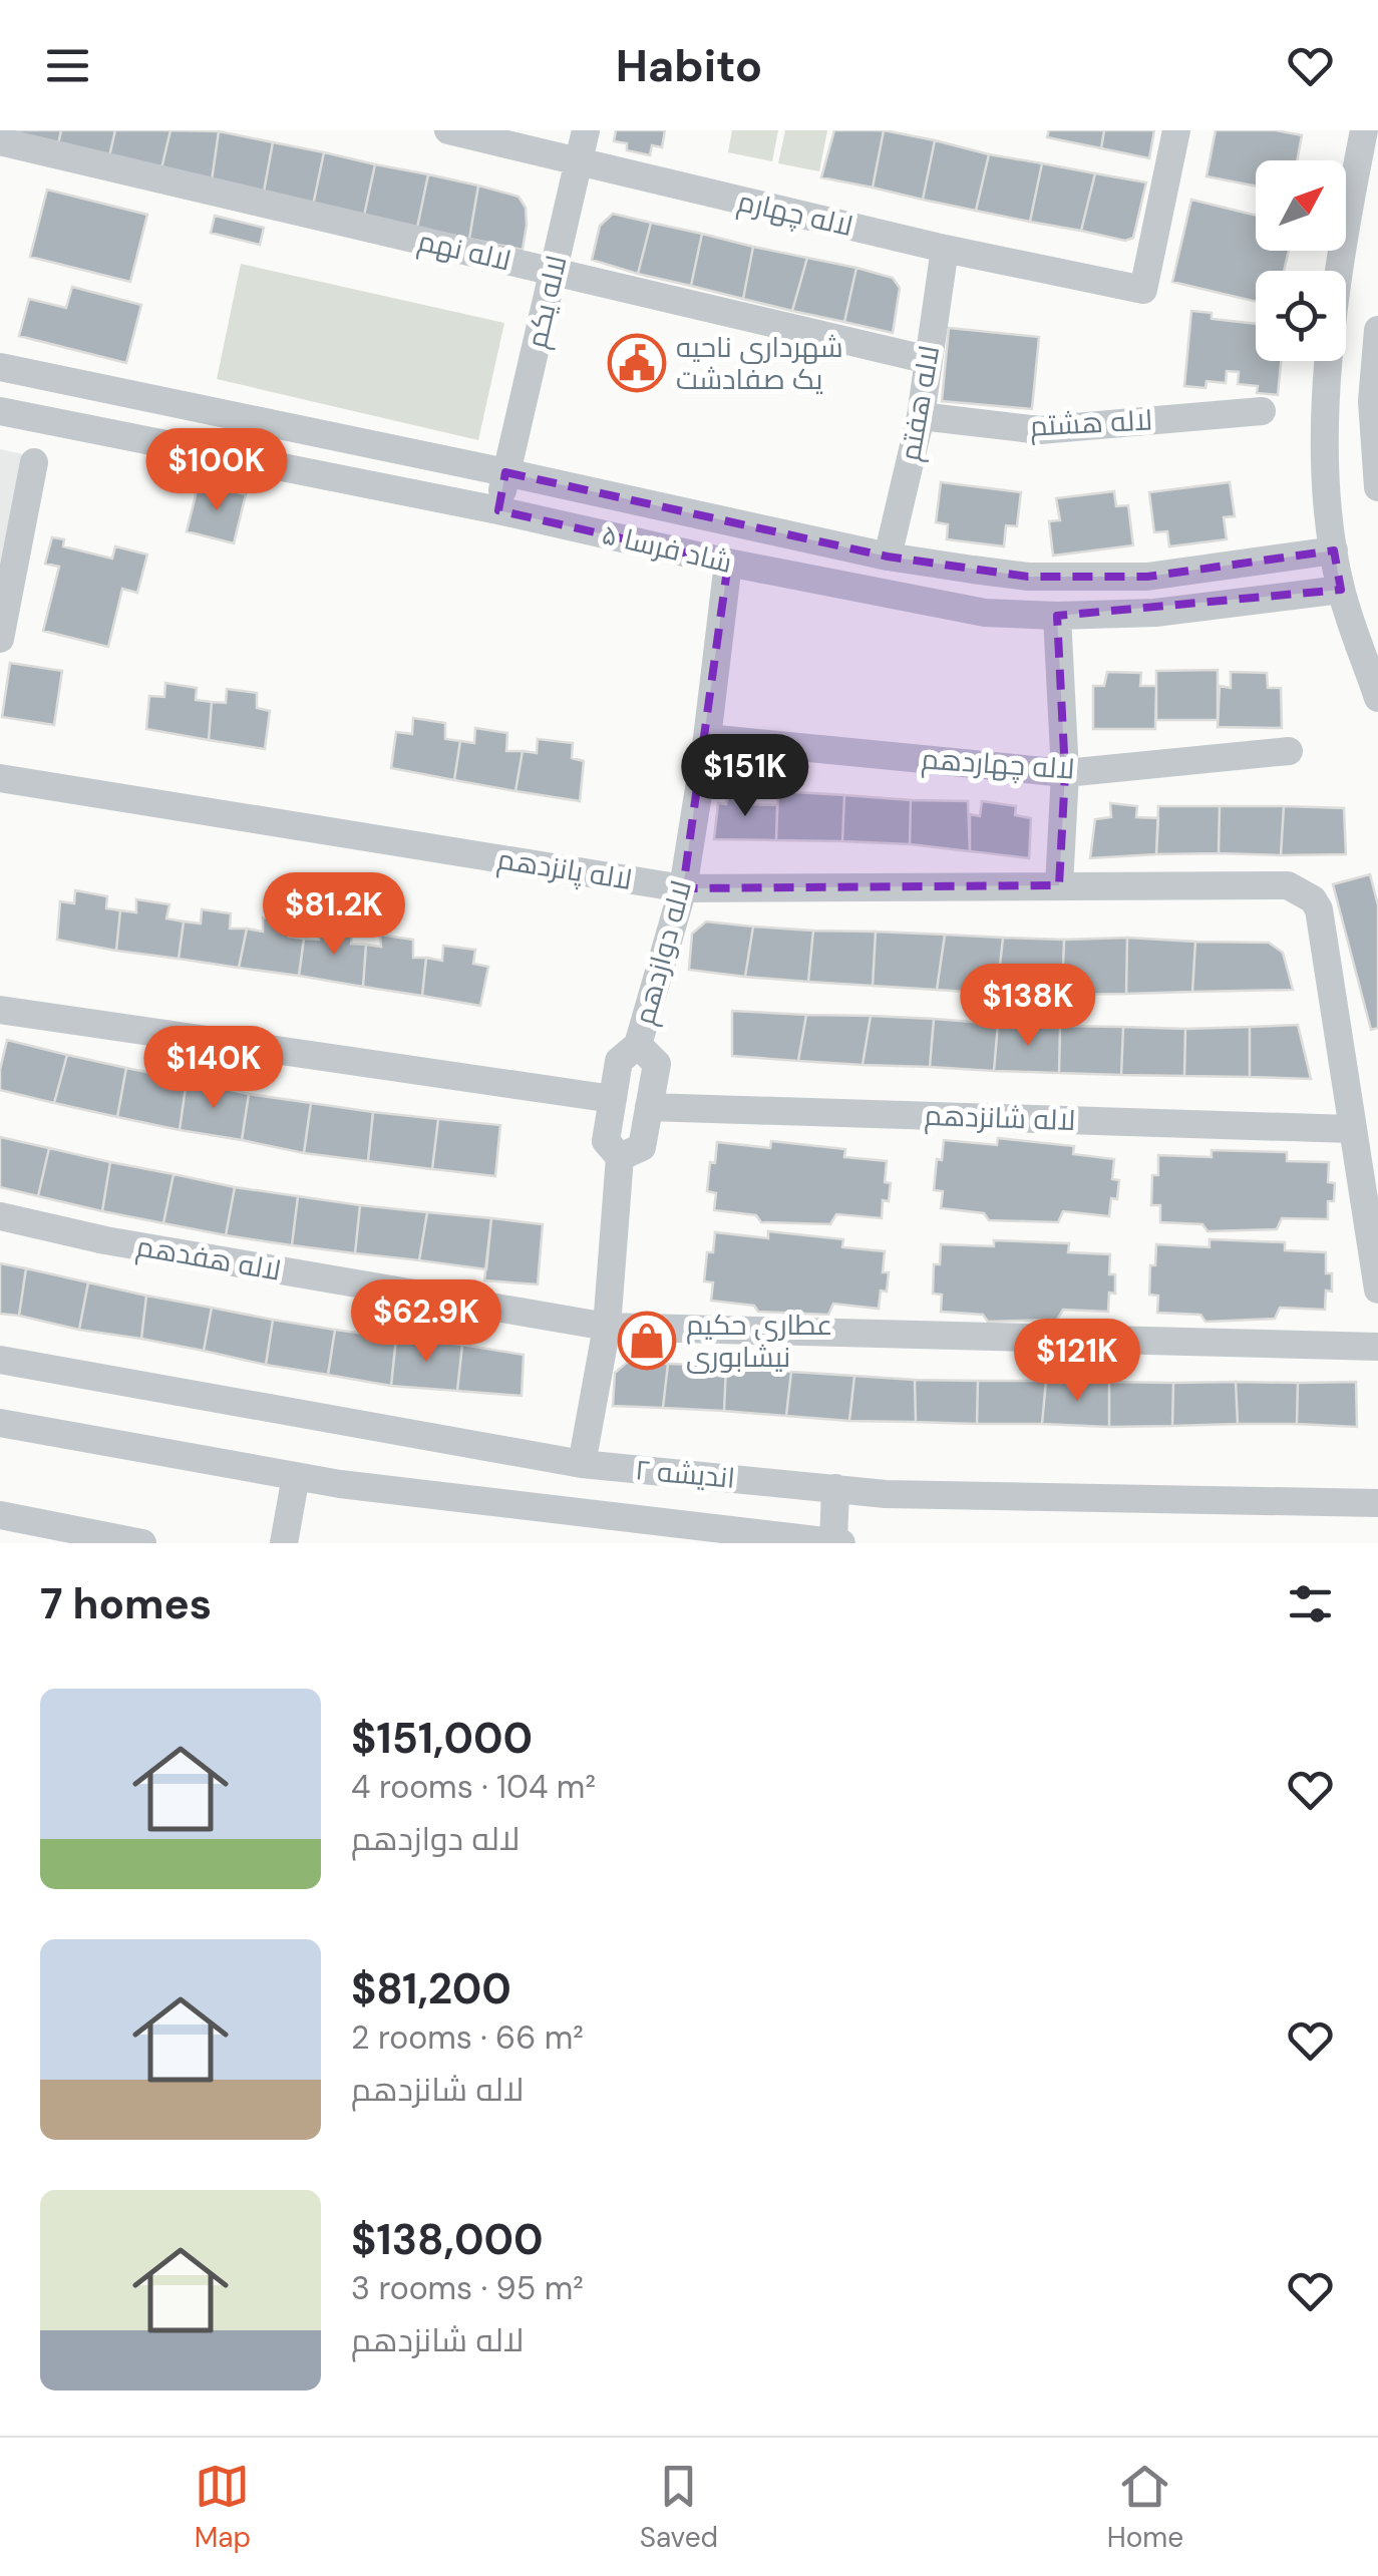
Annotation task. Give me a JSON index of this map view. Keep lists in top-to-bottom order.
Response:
{
  "streets": {
    "street": [
      "لاله چهارم",
      "لاله نهم",
      "لاله یکم",
      "لاله هفتم",
      "لاله هشتم",
      "شاد فرسا ۵",
      "لاله چهاردهم",
      "لاله پانزدهم",
      "لاله دوازدهم",
      "لاله شانزدهم",
      "لاله هفدهم",
      "اندیشه ۲"
    ]
  },
  "crossings": [
    ["لاله چهارم", "لاله یکم"],
    ["لاله چهارم", "لاله هفتم"],
    ["لاله نهم", "لاله یکم"],
    ["لاله نهم", "لاله هفتم"],
    ["لاله یکم", "شاد فرسا ۵"],
    ["لاله هفتم", "لاله هشتم"],
    ["لاله هفتم", "شاد فرسا ۵"],
    ["شاد فرسا ۵", "لاله دوازدهم"],
    ["لاله چهاردهم", "لاله دوازدهم"],
    ["لاله پانزدهم", "لاله دوازدهم"],
    ["لاله پانزدهم", "لاله شانزدهم"]
  ],
  "places": {
    "public building": ["شهرداری ناحیه یک صفادشت"],
    "shop": ["عطاری حکیم نیشابوری"]
  },
  "north": "top right",
  "page": {
    "header": "Habito",
    "price": [
      "$100K",
      "$151K",
      "$81.2K",
      "$138K",
      "$140K",
      "$62.9K",
      "$121K"
    ],
    "heading": "7 homes",
    "list": [
      {
        "name": "$151,000",
        "note": "4 rooms · 104 m² · لاله دوازدهم"
      },
      {
        "name": "$81,200",
        "note": "2 rooms · 66 m² · لاله شانزدهم"
      },
      {
        "name": "$138,000",
        "note": "3 rooms · 95 m² · لاله شانزدهم"
      }
    ],
    "tabs": ["Map", "Saved", "Home"]
  }
}
